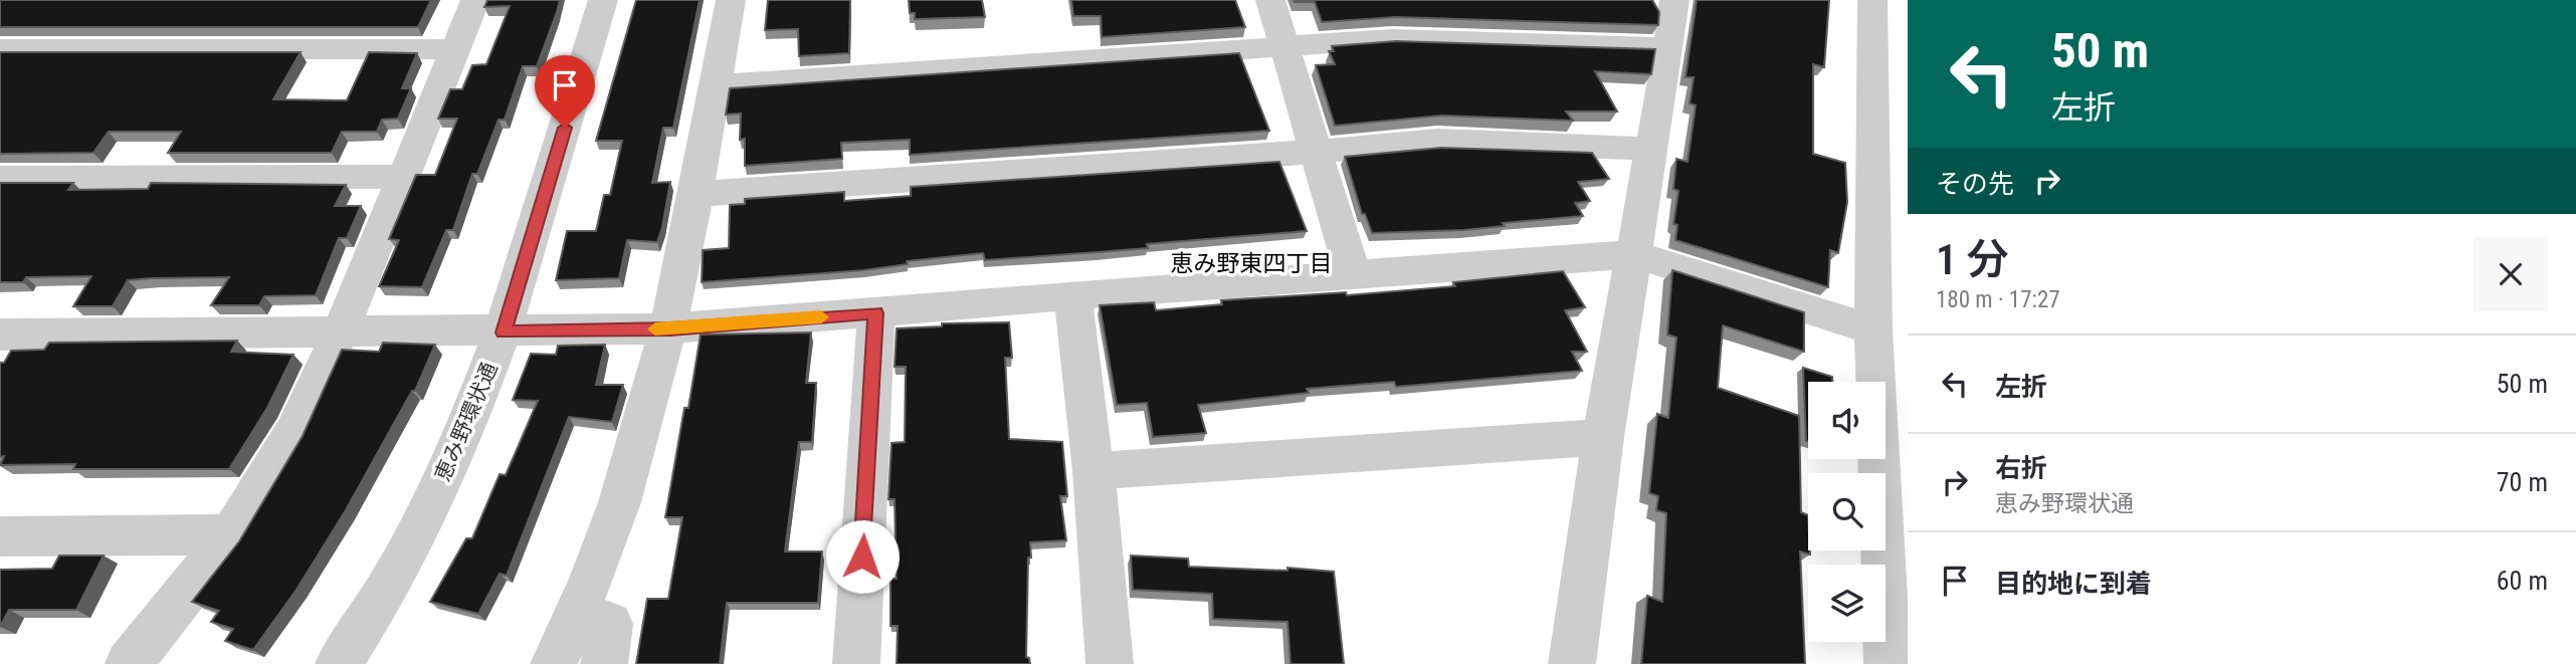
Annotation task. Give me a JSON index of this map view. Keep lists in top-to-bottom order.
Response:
{
  "streets": {
    "street": ["恵み野環状通"]
  },
  "districts": ["恵み野東四丁目"],
  "page": {
    "turn": ["50 m", "左折"],
    "then": "その先",
    "heading": ["1 分", "180 m · 17:27"],
    "list": [
      {
        "name": "左折",
        "value": "50 m"
      },
      {
        "name": "右折",
        "note": "恵み野環状通",
        "value": "70 m"
      },
      {
        "name": "目的地に到着",
        "value": "60 m"
      }
    ]
  }
}
